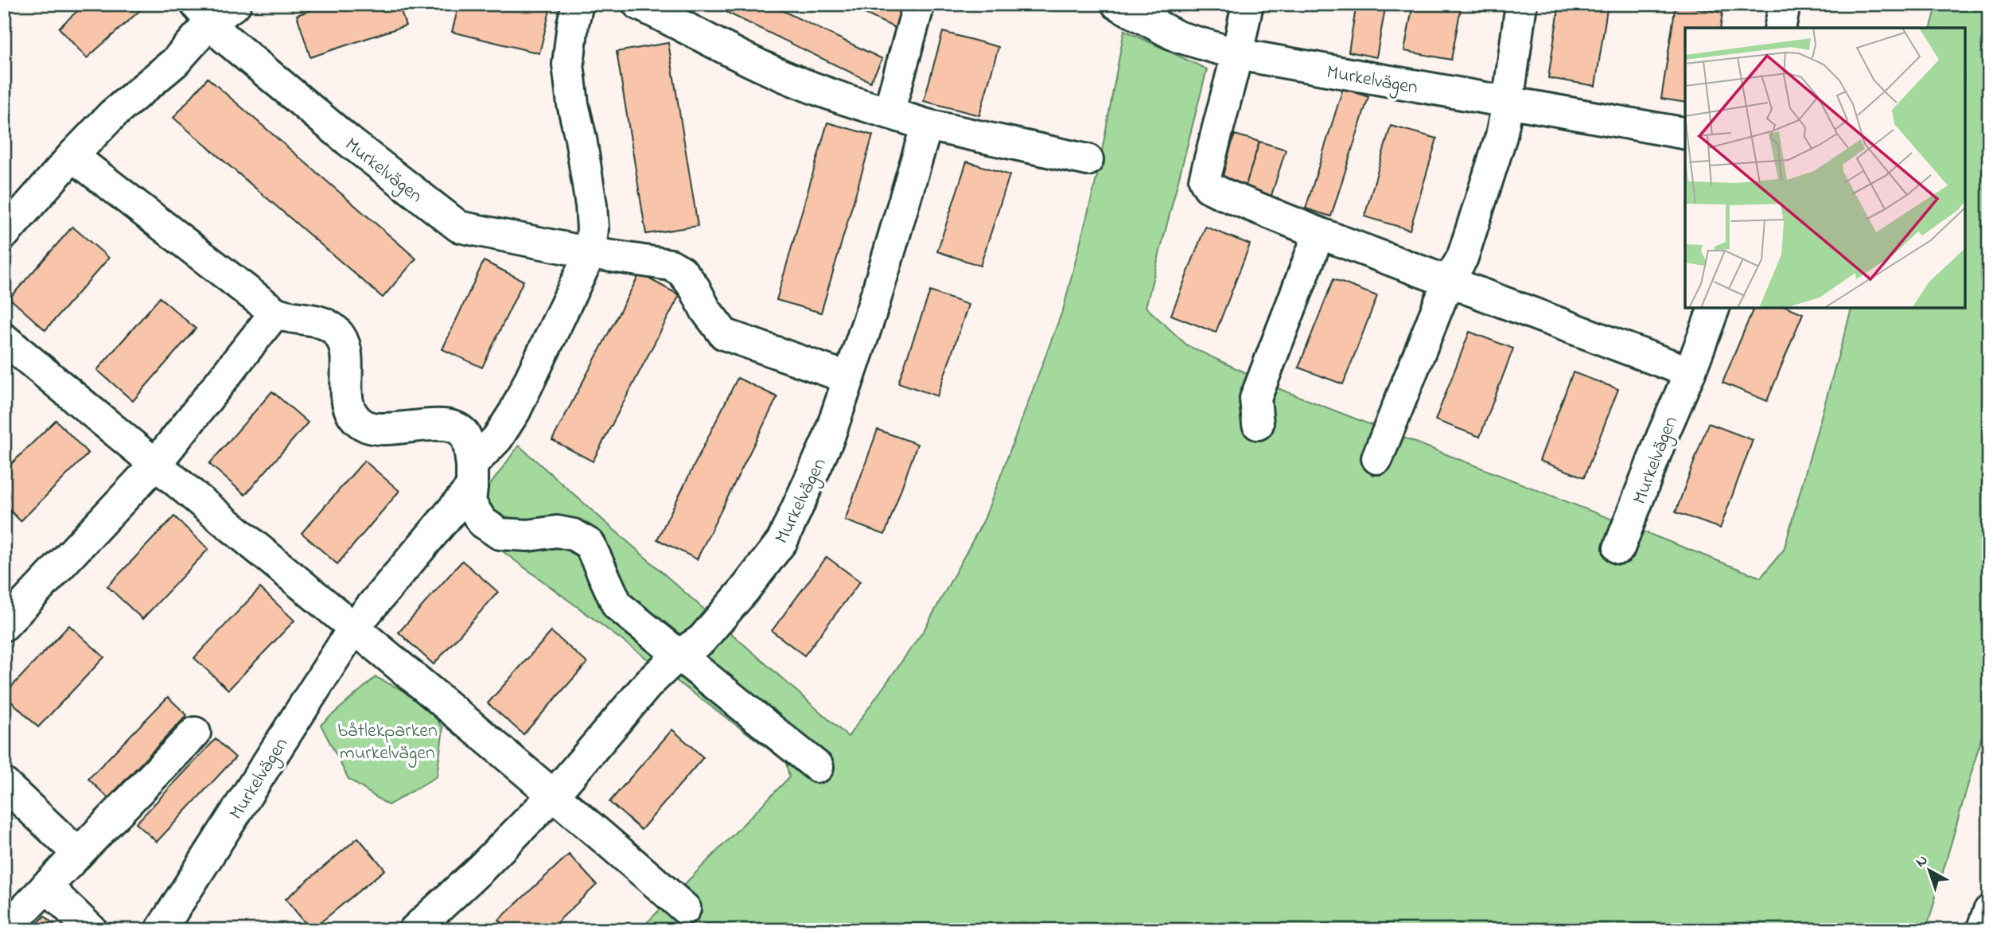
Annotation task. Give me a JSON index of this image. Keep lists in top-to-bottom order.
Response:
{
  "streets": {
    "street": ["Murkelvägen"]
  },
  "parks": ["båtlekparken murkelvägen"],
  "north": "top left"
}
